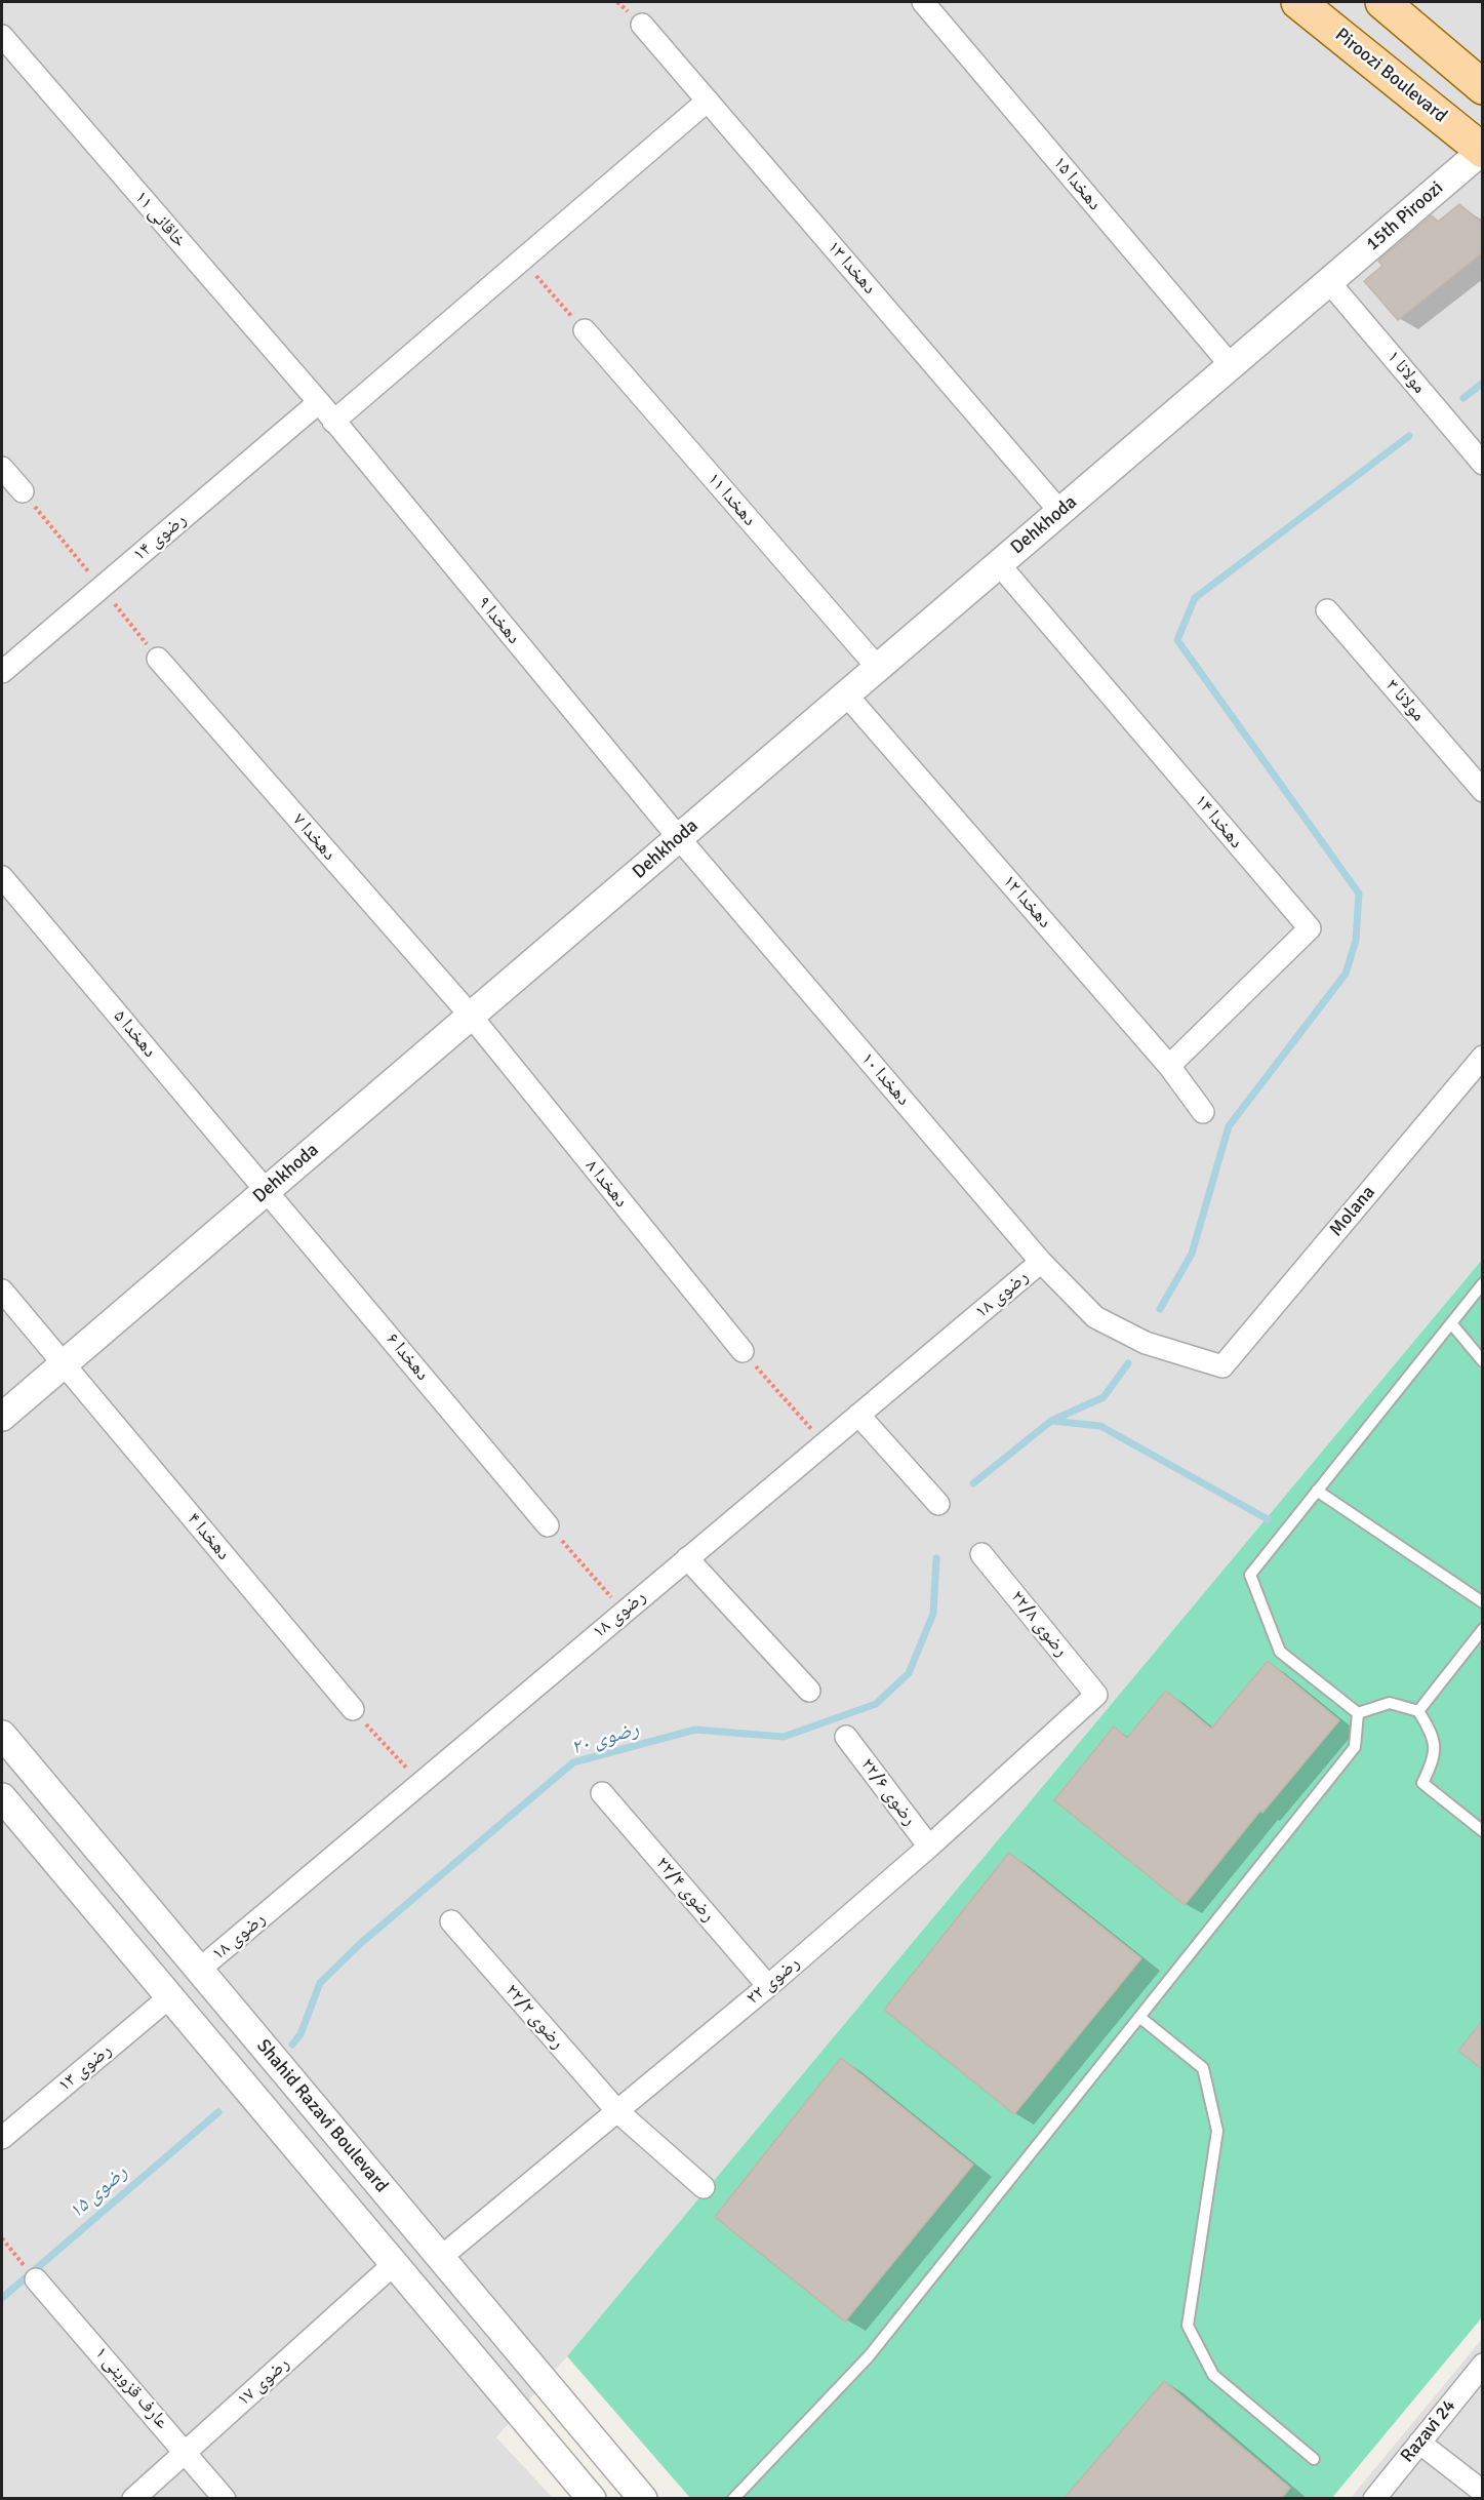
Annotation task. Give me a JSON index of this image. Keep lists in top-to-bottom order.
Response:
{
  "streets": {
    "main road": ["Piroozi Boulevard"],
    "street": [
      "دهخدا ۱۵",
      "15th Piroozi",
      "خاقانی ۱۱",
      "دهخدا ۱۳",
      "مولانا ۱",
      "دهخدا ۱۱",
      "Dehkhoda",
      "رضوی ۱۴",
      "دهخدا ۹",
      "مولانا ۳",
      "دهخدا ۱۴",
      "دهخدا ۷",
      "دهخدا ۱۲",
      "دهخدا ۵",
      "دهخدا ۱۰",
      "دهخدا ۸",
      "Molana",
      "رضوی ۱۸",
      "دهخدا ۶",
      "دهخدا ۴",
      "رضوی ۲۲/۸",
      "رضوی ۲۲/۶",
      "رضوی ۲۲/۴",
      "رضوی ۲۲",
      "رضوی ۲۲/۲",
      "رضوی ۱۳",
      "Shahid Razavi Boulevard",
      "رضوی ۱۷",
      "عارف قزوینی ۱",
      "Razavi 24"
    ]
  },
  "crossings": [
    ["Piroozi Boulevard", "15th Piroozi"],
    ["دهخدا ۱۵", "Dehkhoda"],
    ["15th Piroozi", "مولانا ۱"],
    ["15th Piroozi", "Dehkhoda"],
    ["خاقانی ۱۱", "رضوی ۱۴"],
    ["خاقانی ۱۱", "دهخدا ۹"],
    ["دهخدا ۱۳", "Dehkhoda"],
    ["مولانا ۱", "Dehkhoda"],
    ["دهخدا ۱۱", "Dehkhoda"],
    ["Dehkhoda", "دهخدا ۹"],
    ["Dehkhoda", "دهخدا ۱۴"],
    ["Dehkhoda", "دهخدا ۷"],
    ["Dehkhoda", "دهخدا ۱۲"],
    ["Dehkhoda", "دهخدا ۵"],
    ["Dehkhoda", "دهخدا ۱۰"],
    ["Dehkhoda", "دهخدا ۸"],
    ["Dehkhoda", "دهخدا ۶"],
    ["Dehkhoda", "دهخدا ۴"],
    ["رضوی ۱۴", "دهخدا ۹"],
    ["دهخدا ۹", "دهخدا ۱۰"],
    ["دهخدا ۱۴", "دهخدا ۱۲"],
    ["دهخدا ۷", "دهخدا ۸"],
    ["دهخدا ۵", "دهخدا ۶"],
    ["دهخدا ۱۰", "Molana"],
    ["دهخدا ۱۰", "رضوی ۱۸"],
    ["رضوی ۱۸", "Shahid Razavi Boulevard"],
    ["رضوی ۲۲/۸", "رضوی ۲۲"],
    ["رضوی ۲۲/۶", "رضوی ۲۲"],
    ["رضوی ۲۲/۴", "رضوی ۲۲"],
    ["رضوی ۲۲", "رضوی ۲۲/۲"],
    ["رضوی ۲۲", "Shahid Razavi Boulevard"],
    ["رضوی ۱۷", "عارف قزوینی ۱"]
  ],
  "water": ["رضوی ۲۰", "رضوی ۱۵"]
}
